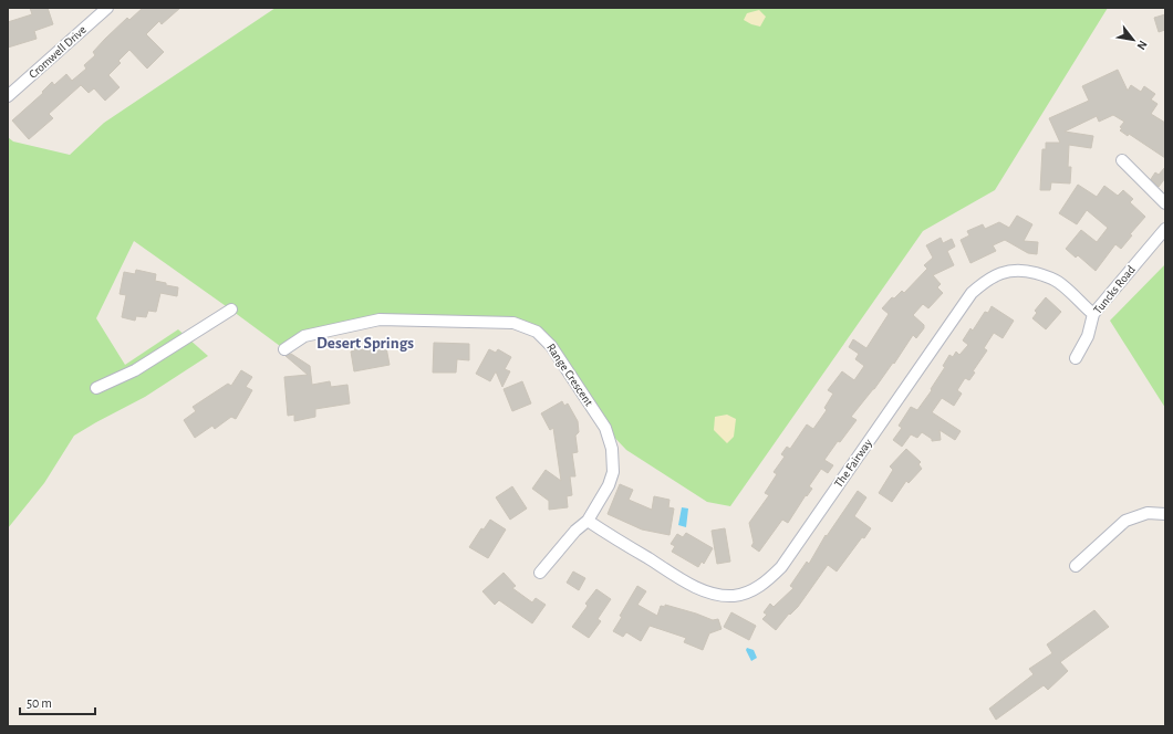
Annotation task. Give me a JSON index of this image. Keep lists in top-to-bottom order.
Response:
{
  "streets": {
    "street": [
      "Cromwell Drive",
      "Tuncks Road",
      "Range Crescent",
      "The Fairway"
    ]
  },
  "crossings": [
    ["Tuncks Road", "The Fairway"],
    ["Range Crescent", "The Fairway"]
  ],
  "districts": ["Desert Springs"],
  "scale_bar": "50 m",
  "north": "bottom right"
}
